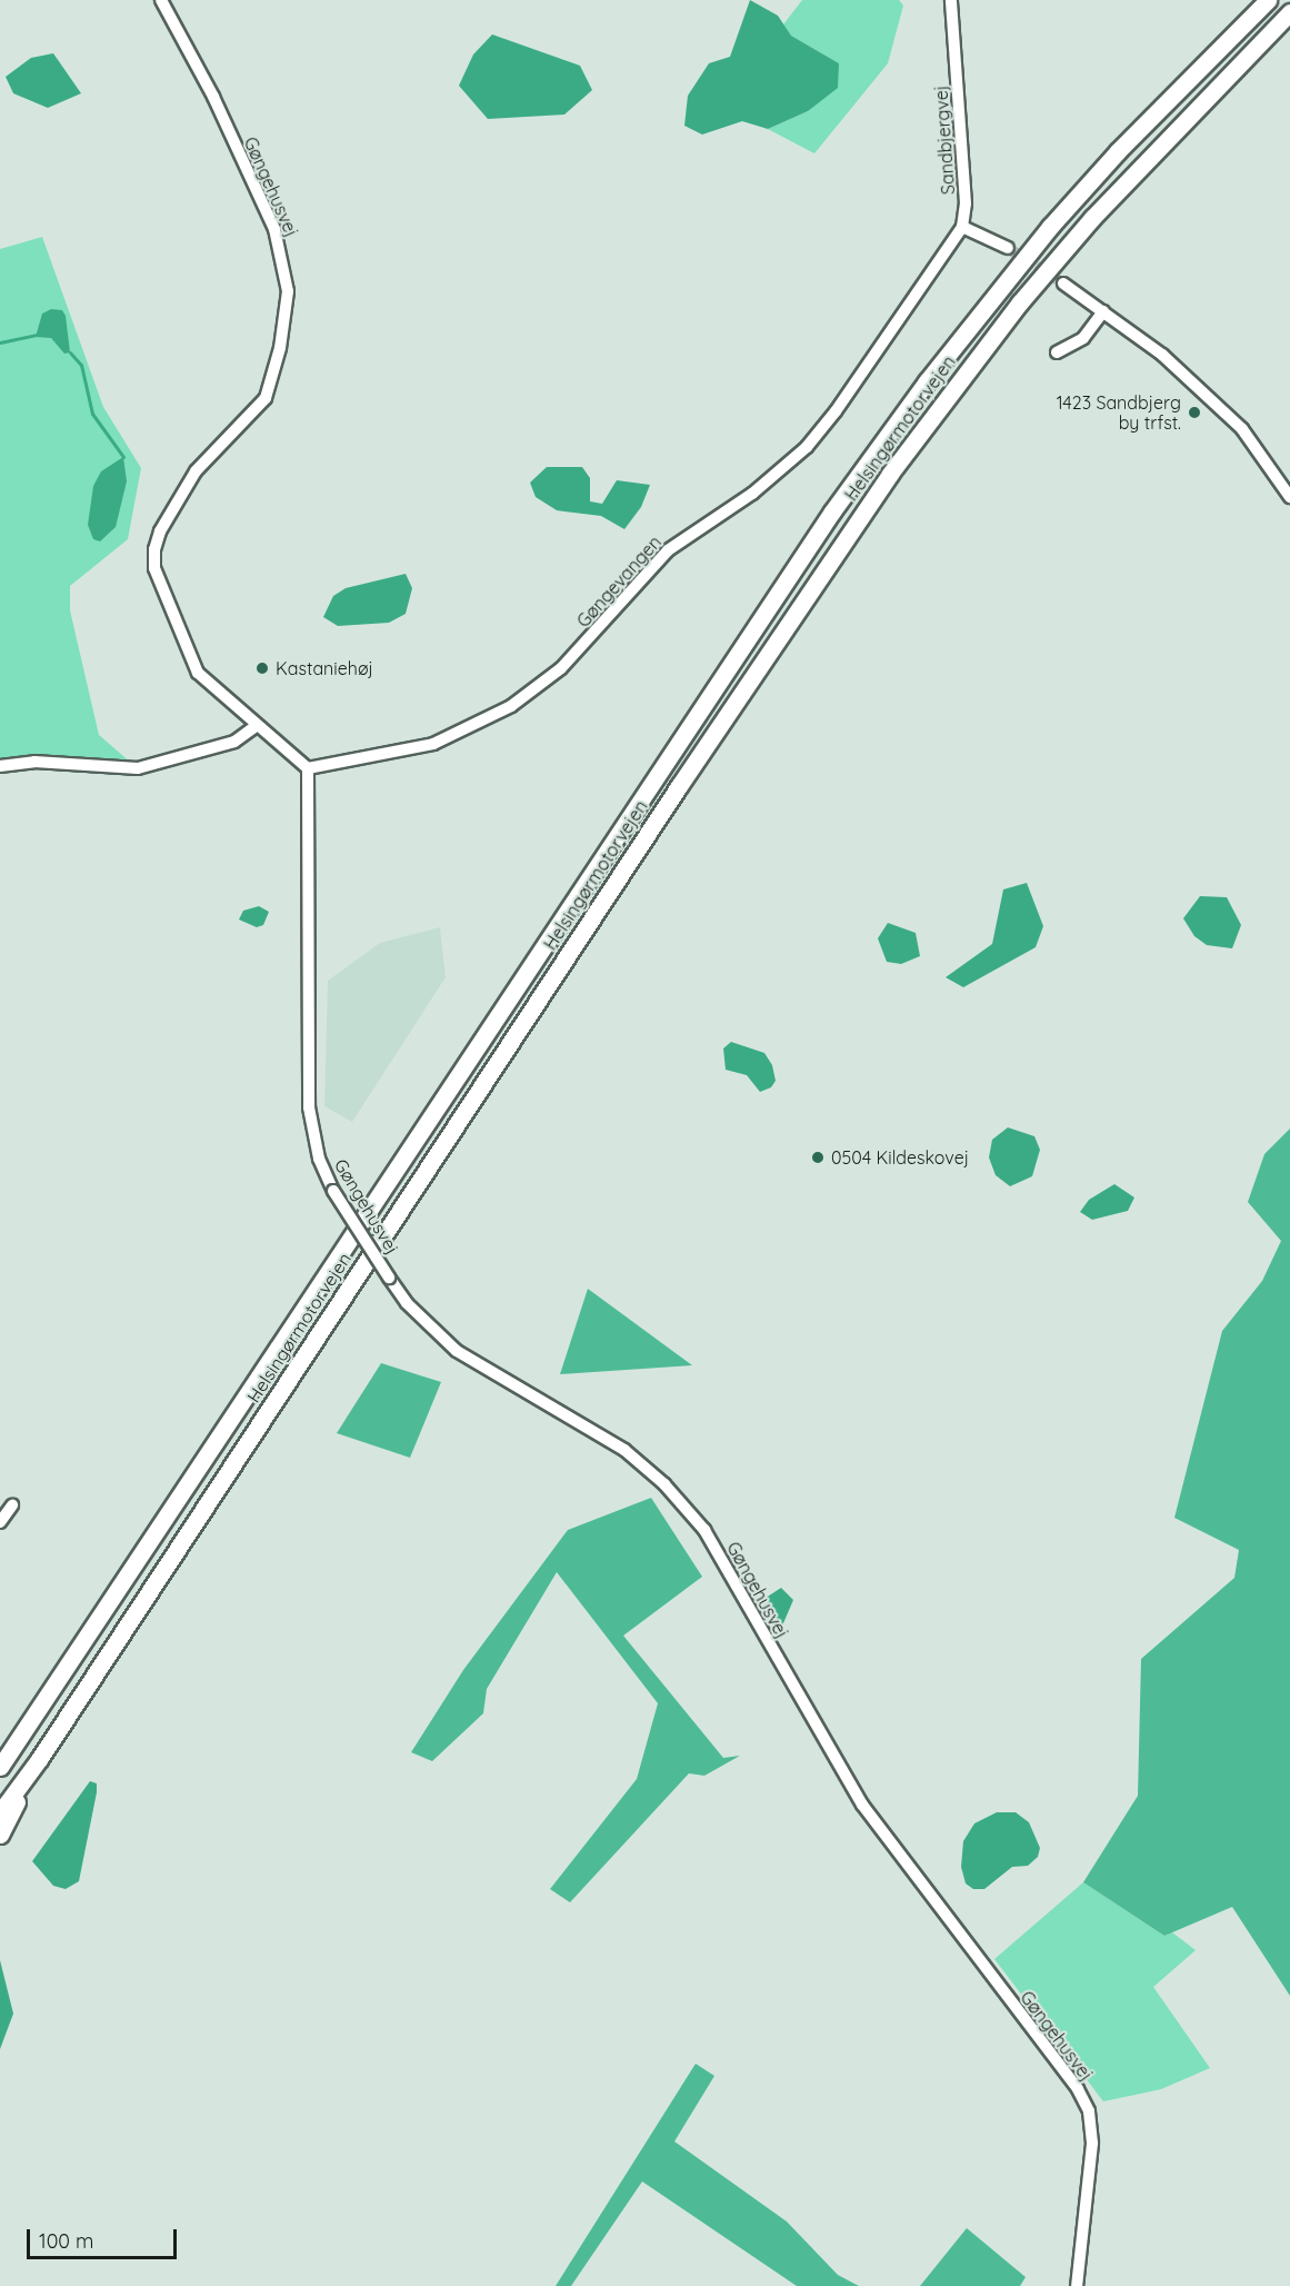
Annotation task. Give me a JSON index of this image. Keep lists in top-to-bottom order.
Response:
{
  "streets": {
    "highway": ["Helsingørmotorvejen"],
    "street": ["Sandbjergvej", "Gøngehusvej", "Gøngevangen"]
  },
  "crossings": [
    ["Sandbjergvej", "Gøngevangen"],
    ["Gøngehusvej", "Gøngevangen"]
  ],
  "places": ["1423 Sandbjerg by trfst.", "Kastaniehøj", "0504 Kildeskovej"],
  "scale_bar": "100 m"
}
